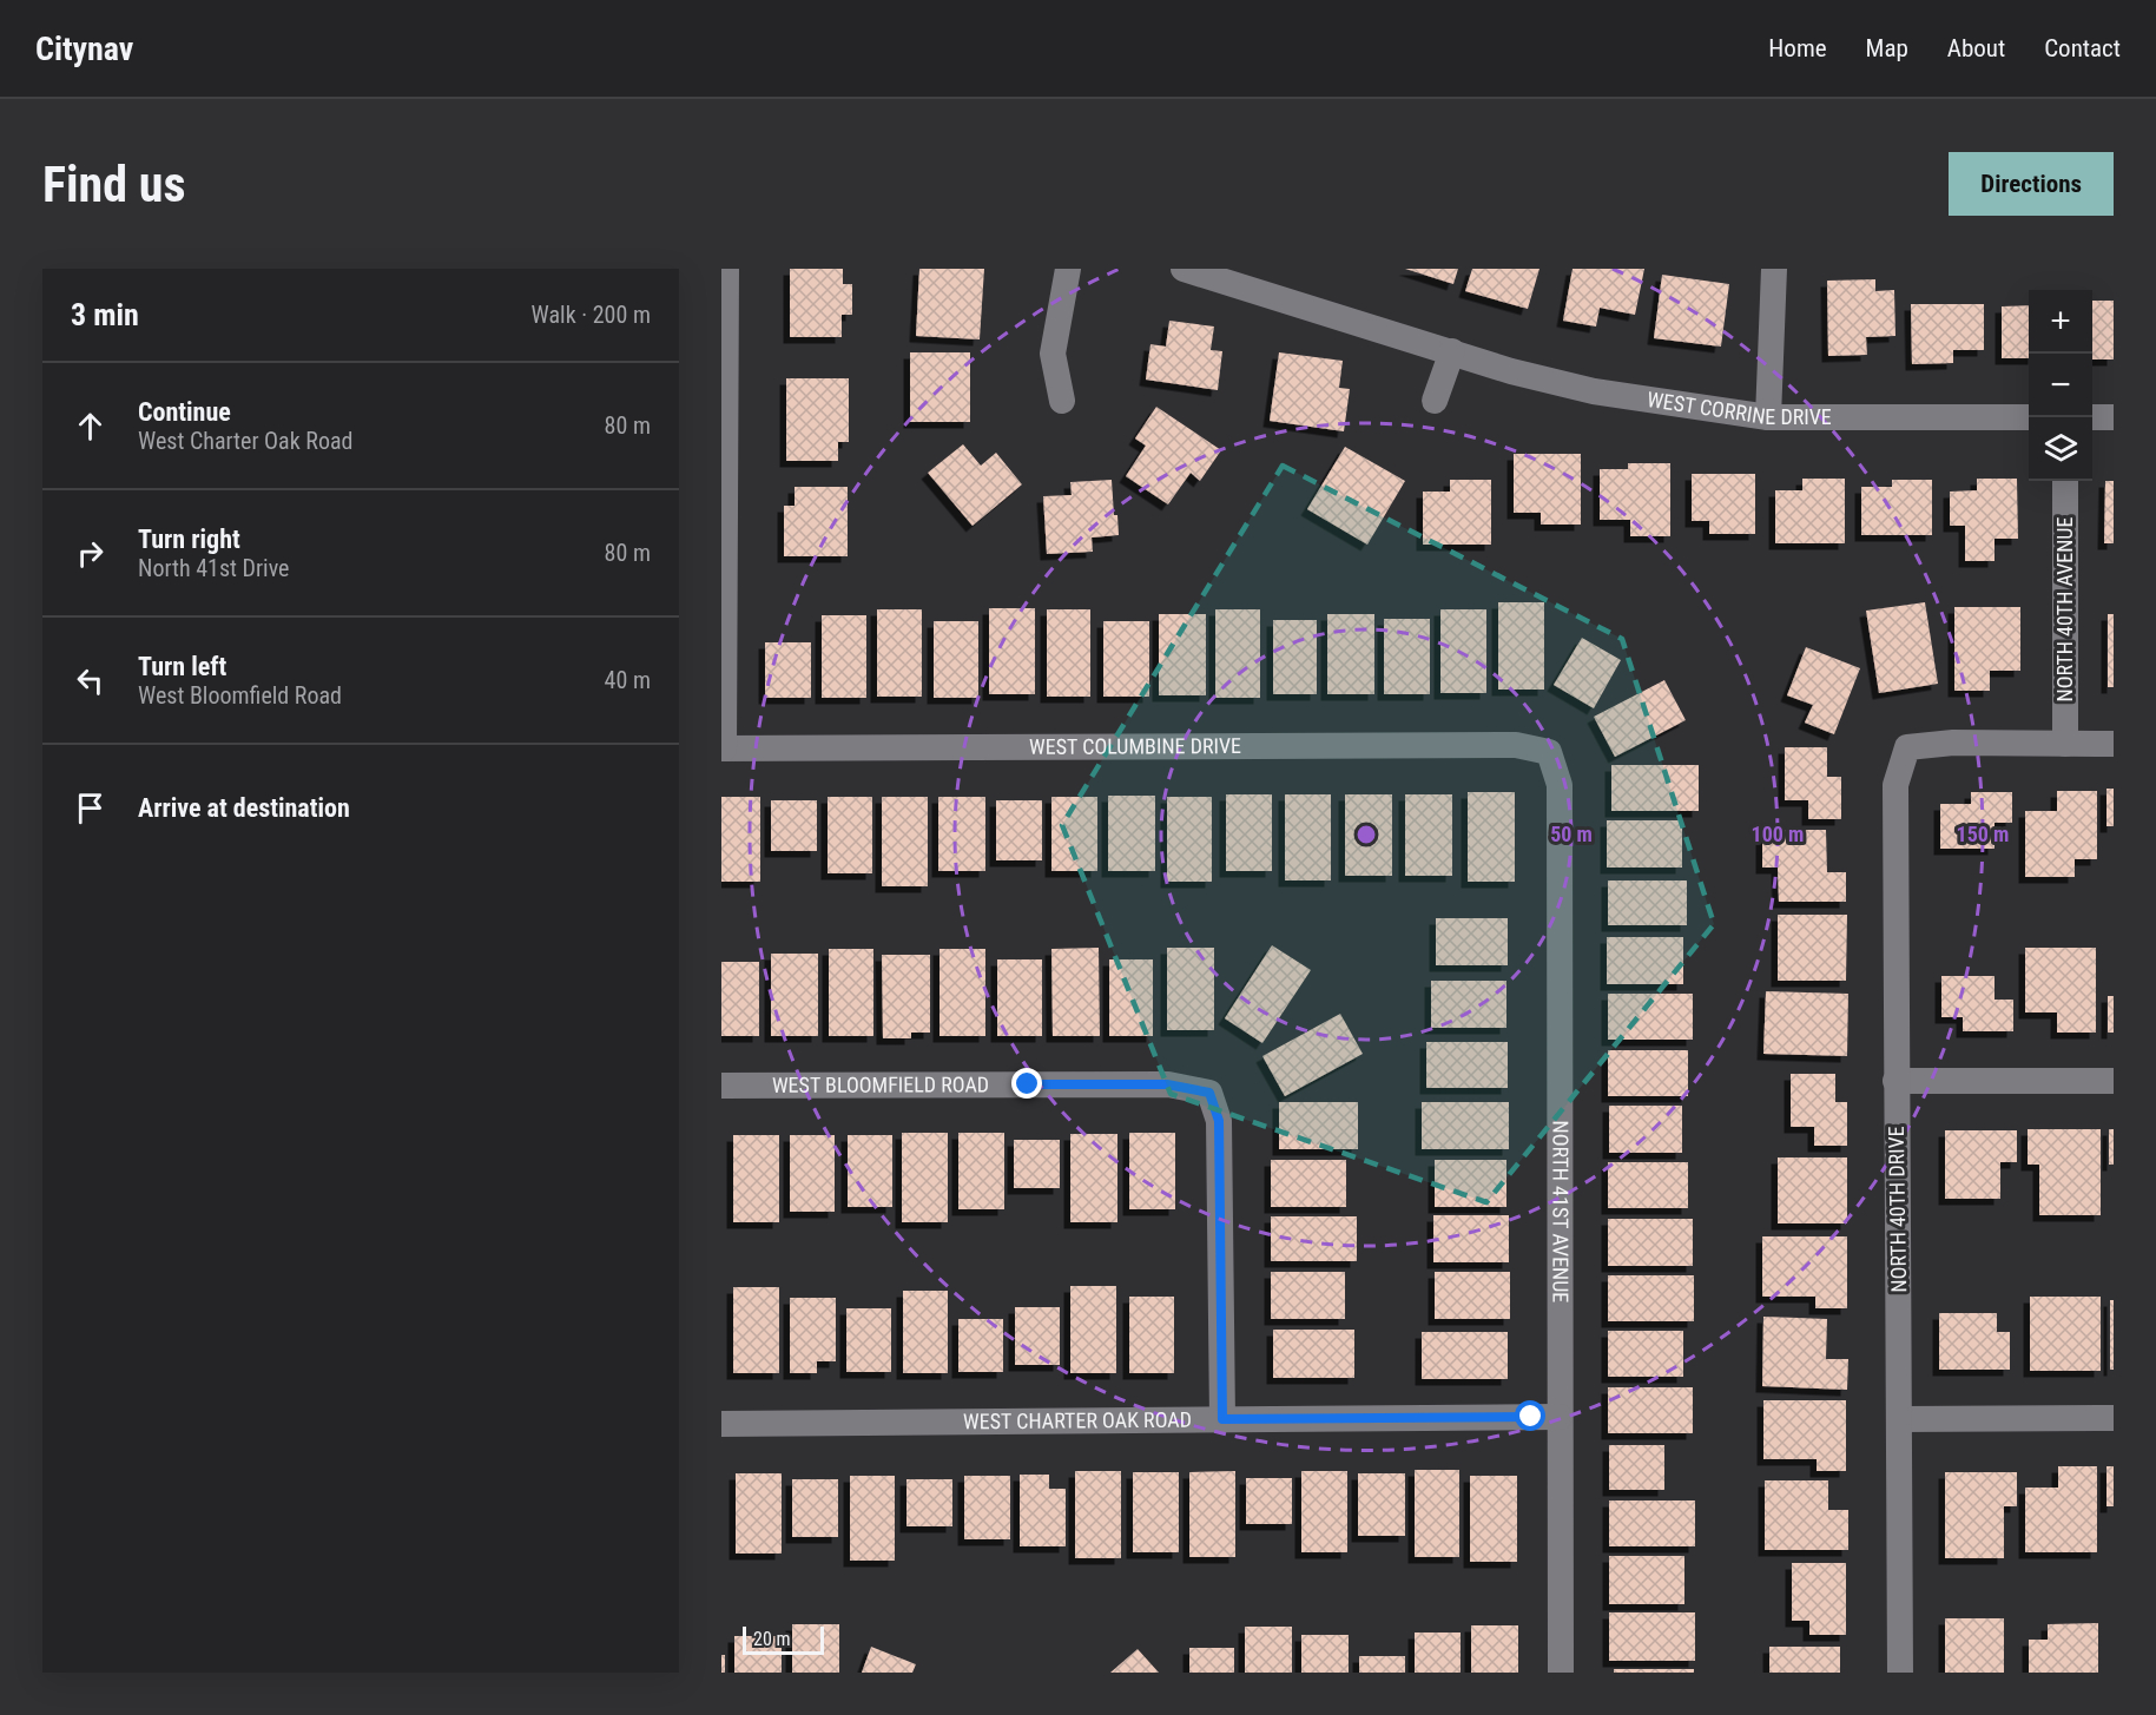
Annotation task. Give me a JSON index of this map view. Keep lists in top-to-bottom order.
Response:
{
  "streets": {
    "street": [
      "WEST CORRINE DRIVE",
      "NORTH 40TH AVENUE",
      "WEST COLUMBINE DRIVE",
      "WEST BLOOMFIELD ROAD",
      "NORTH 40TH DRIVE",
      "NORTH 41ST AVENUE",
      "WEST CHARTER OAK ROAD"
    ]
  },
  "crossings": [
    ["NORTH 40TH AVENUE", "NORTH 40TH DRIVE"],
    ["WEST COLUMBINE DRIVE", "NORTH 41ST AVENUE"],
    ["WEST BLOOMFIELD ROAD", "WEST CHARTER OAK ROAD"],
    ["NORTH 41ST AVENUE", "WEST CHARTER OAK ROAD"]
  ],
  "scale_bar": "20 m",
  "page": {
    "header": "Citynav",
    "nav": [
      "Home",
      "Map",
      "About",
      "Contact"
    ],
    "buttons": "Directions",
    "title": "Find us",
    "heading": ["3 min", "Walk · 200 m"],
    "map_buttons": ["+", "−"],
    "list": [
      ["Continue", "West Charter Oak Road", "80 m"],
      ["Turn right", "North 41st Drive", "80 m"],
      ["Turn left", "West Bloomfield Road", "40 m"],
      "Arrive at destination"
    ],
    "scale": "20 m"
  },
  "rings": ["50 m", "100 m", "150 m"]
}
